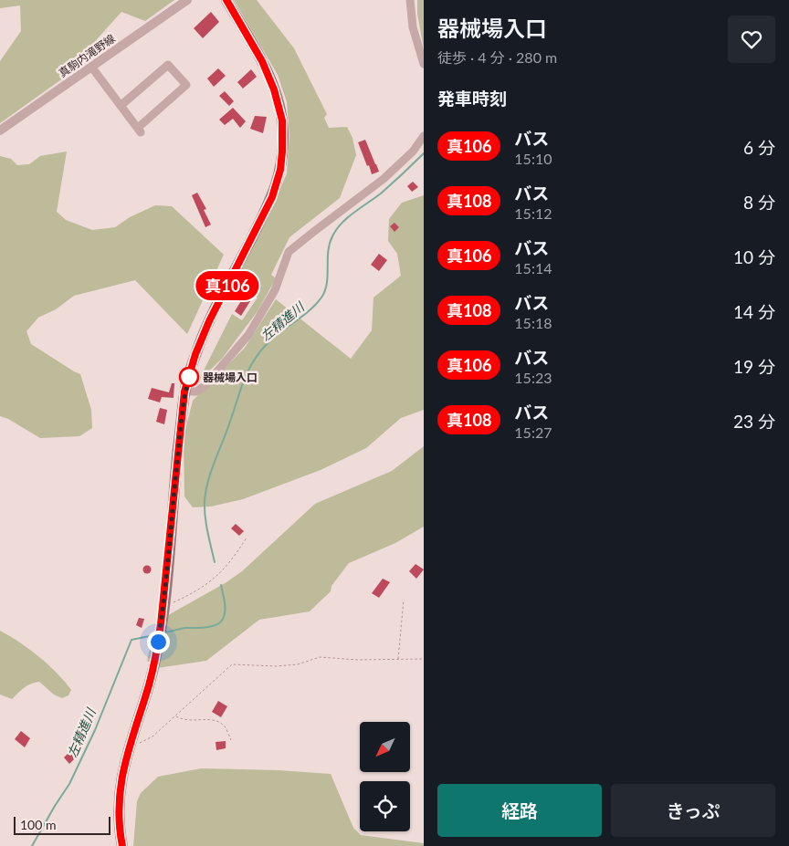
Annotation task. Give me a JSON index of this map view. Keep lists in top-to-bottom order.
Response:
{
  "streets": {
    "street": ["真駒内滝野線"]
  },
  "water": ["左精進川"],
  "places": ["器械場入口"],
  "lines": ["bus line 真106"],
  "scale_bar": "100 m",
  "north": "bottom left",
  "page": {
    "on_map": "真106",
    "heading": [
      ["器械場入口", "徒歩 · 4 分 · 280 m"],
      "発車時刻"
    ],
    "list": [
      {
        "mark": "真106",
        "name": "バス",
        "note": "15:10",
        "value": "6 分"
      },
      {
        "mark": "真108",
        "name": "バス",
        "note": "15:12",
        "value": "8 分"
      },
      {
        "mark": "真106",
        "name": "バス",
        "note": "15:14",
        "value": "10 分"
      },
      {
        "mark": "真108",
        "name": "バス",
        "note": "15:18",
        "value": "14 分"
      },
      {
        "mark": "真106",
        "name": "バス",
        "note": "15:23",
        "value": "19 分"
      },
      {
        "mark": "真108",
        "name": "バス",
        "note": "15:27",
        "value": "23 分"
      }
    ],
    "buttons": ["経路", "きっぷ"],
    "scale": "100 m"
  }
}
